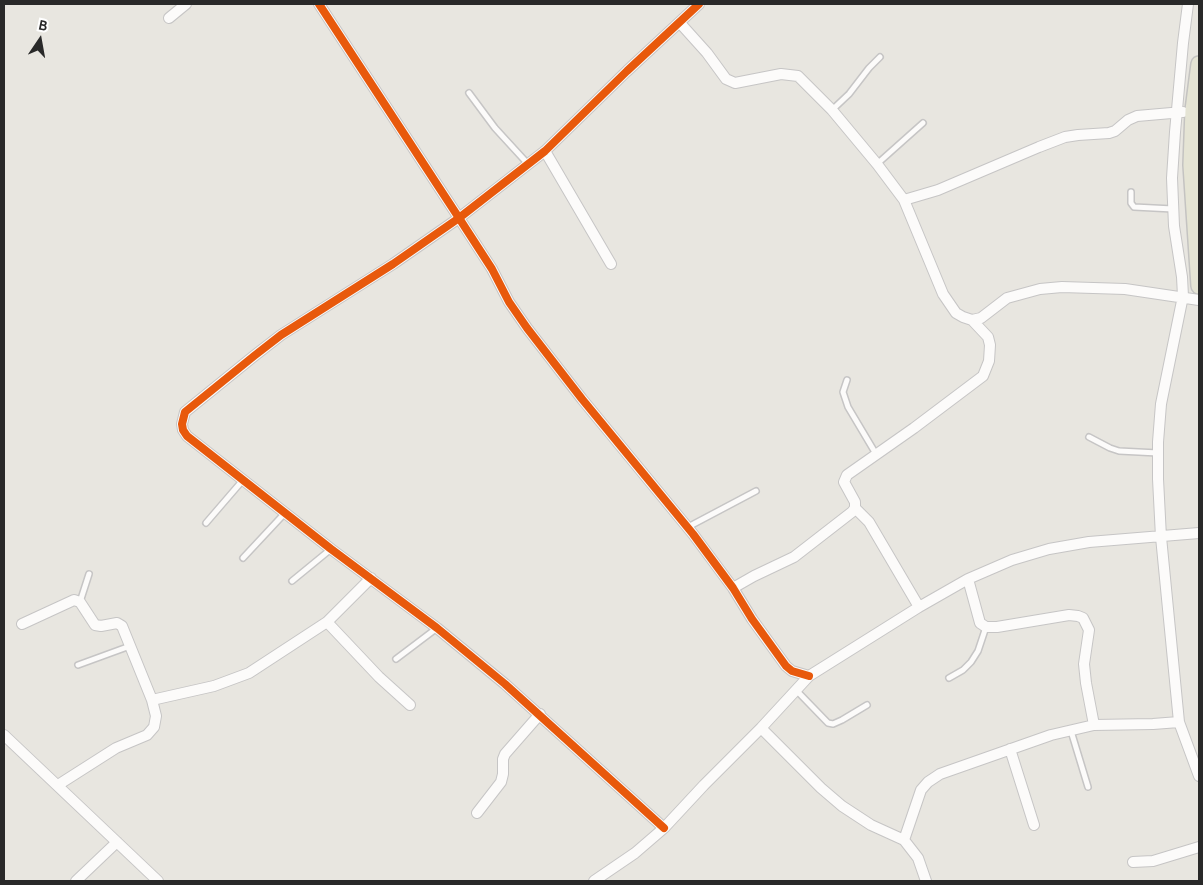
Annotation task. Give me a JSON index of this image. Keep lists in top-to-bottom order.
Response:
{
  "north": "top"
}
